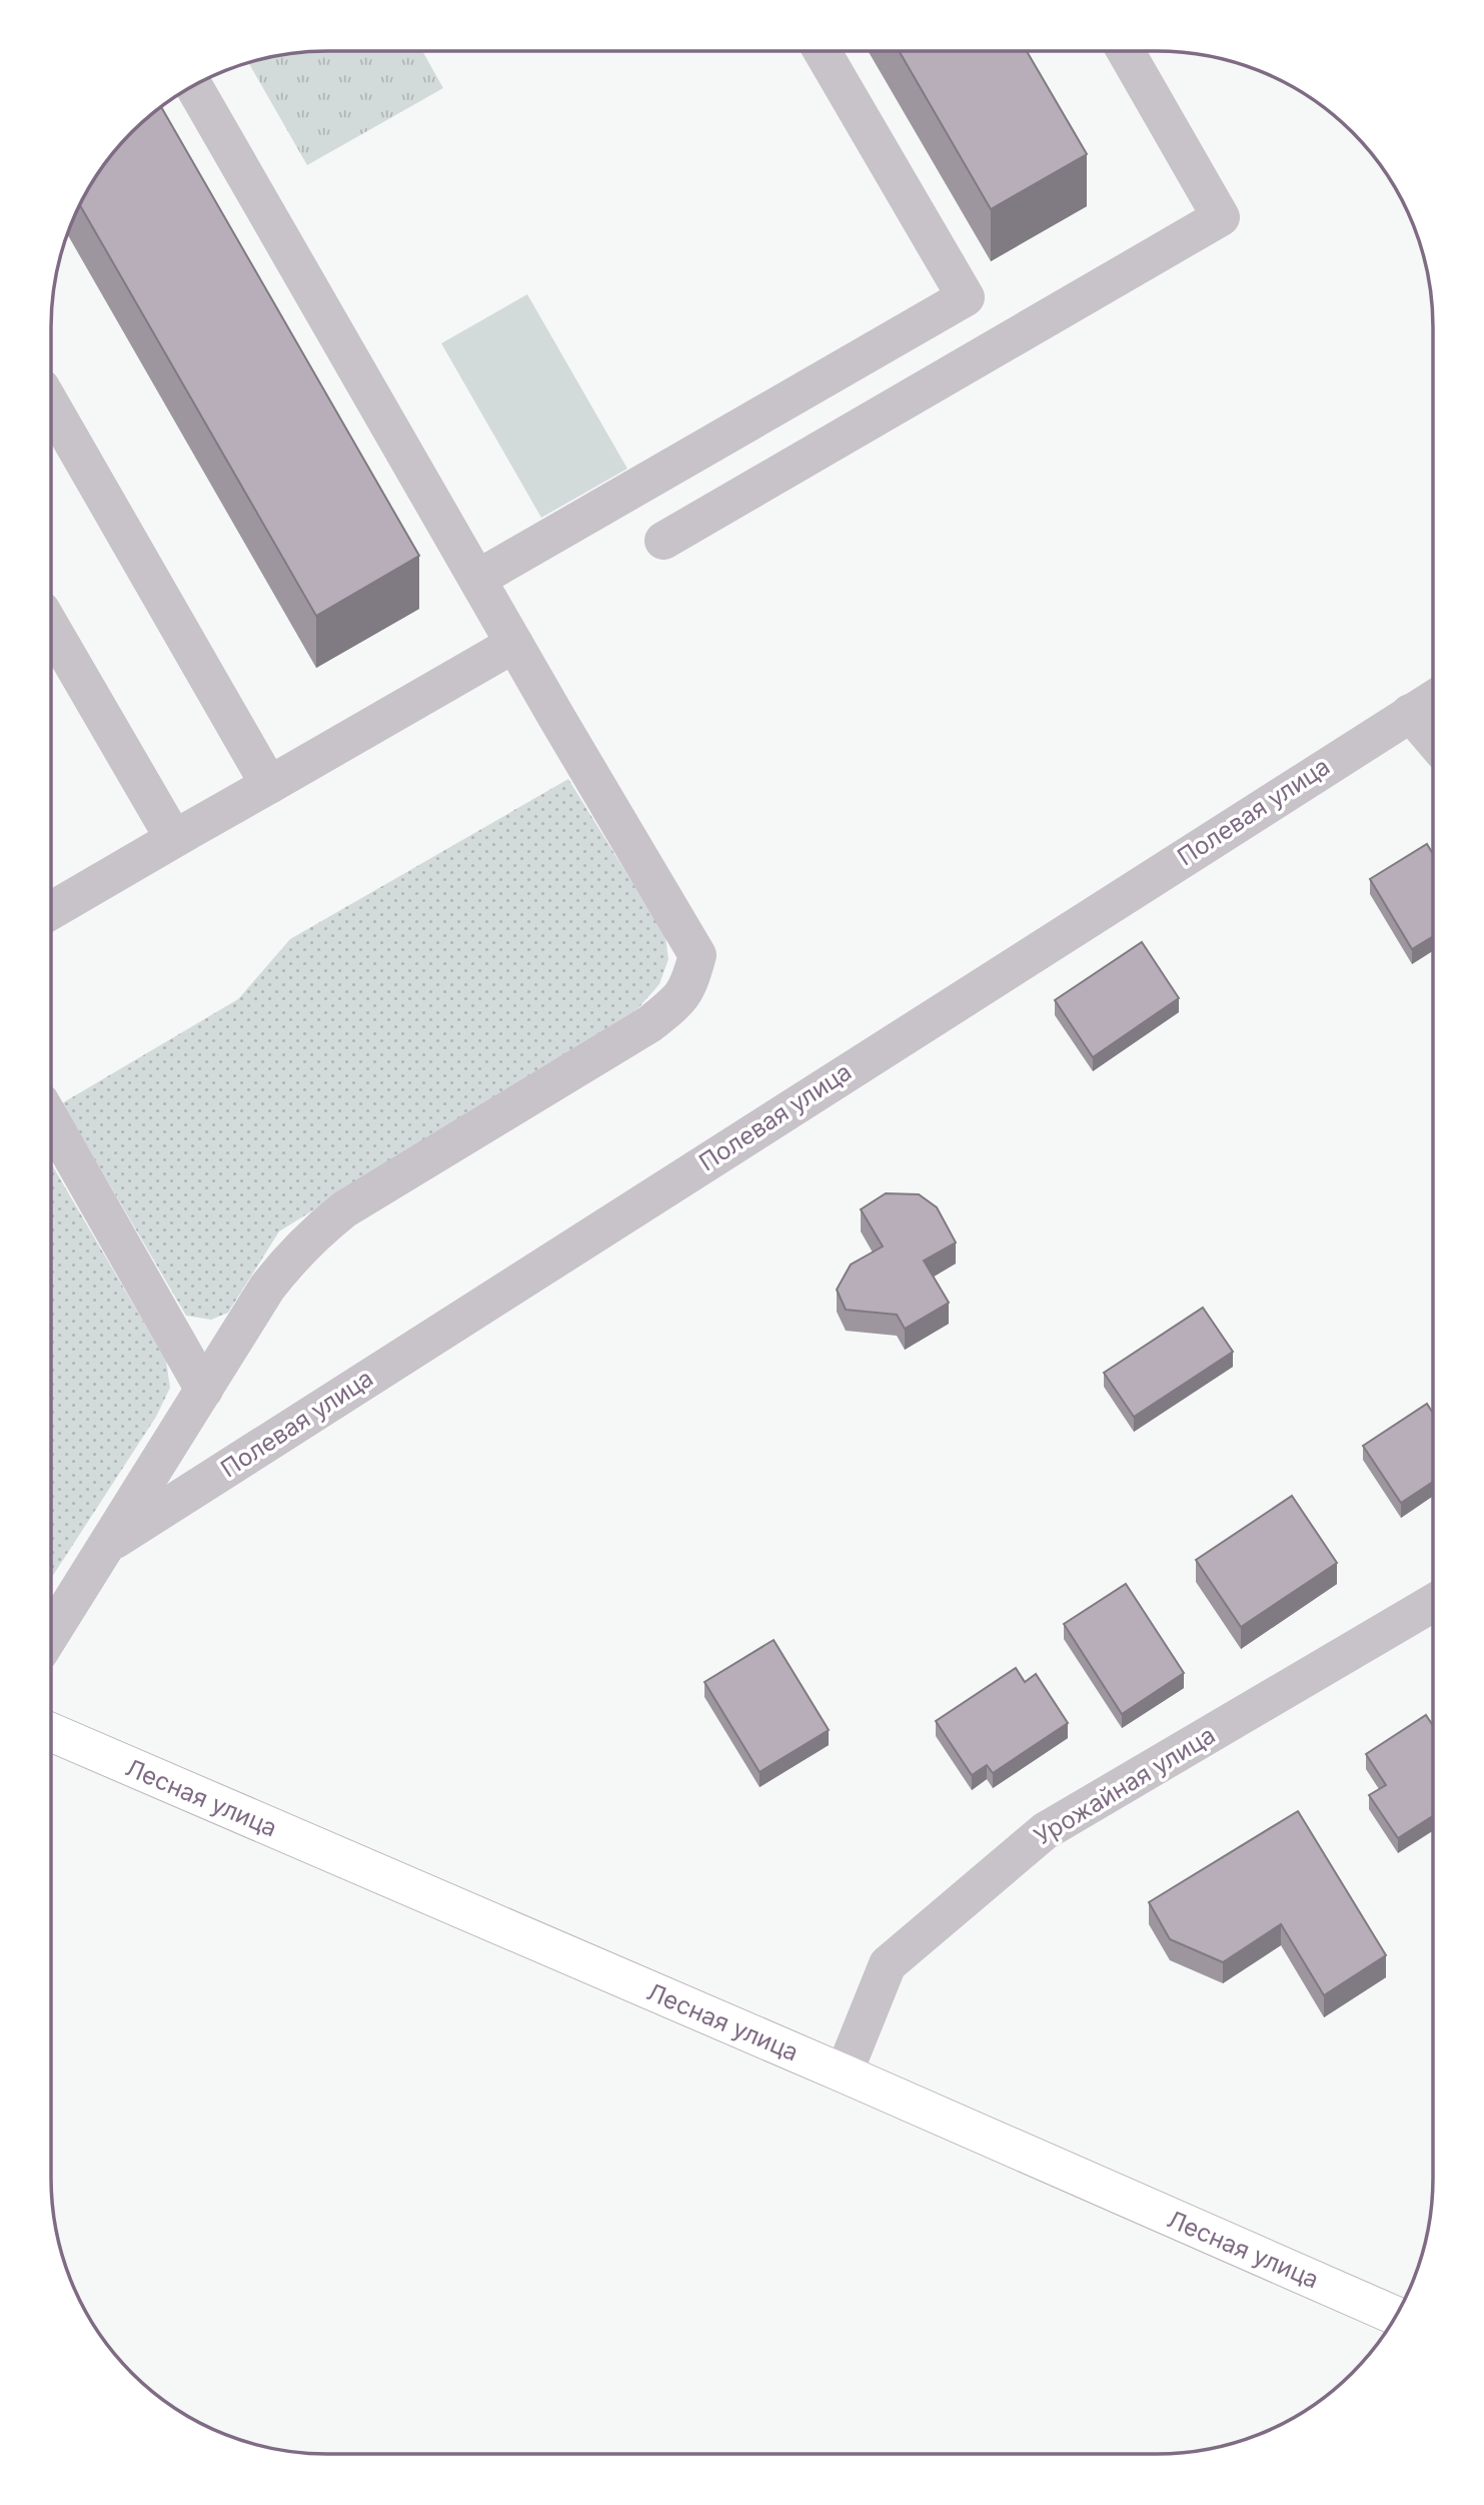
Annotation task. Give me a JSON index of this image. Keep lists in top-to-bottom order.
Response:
{
  "streets": {
    "main road": ["Лесная улица"],
    "street": ["Полевая улица", "Урожайная улица"]
  },
  "crossings": [
    ["Урожайная улица", "Лесная улица"]
  ]
}
